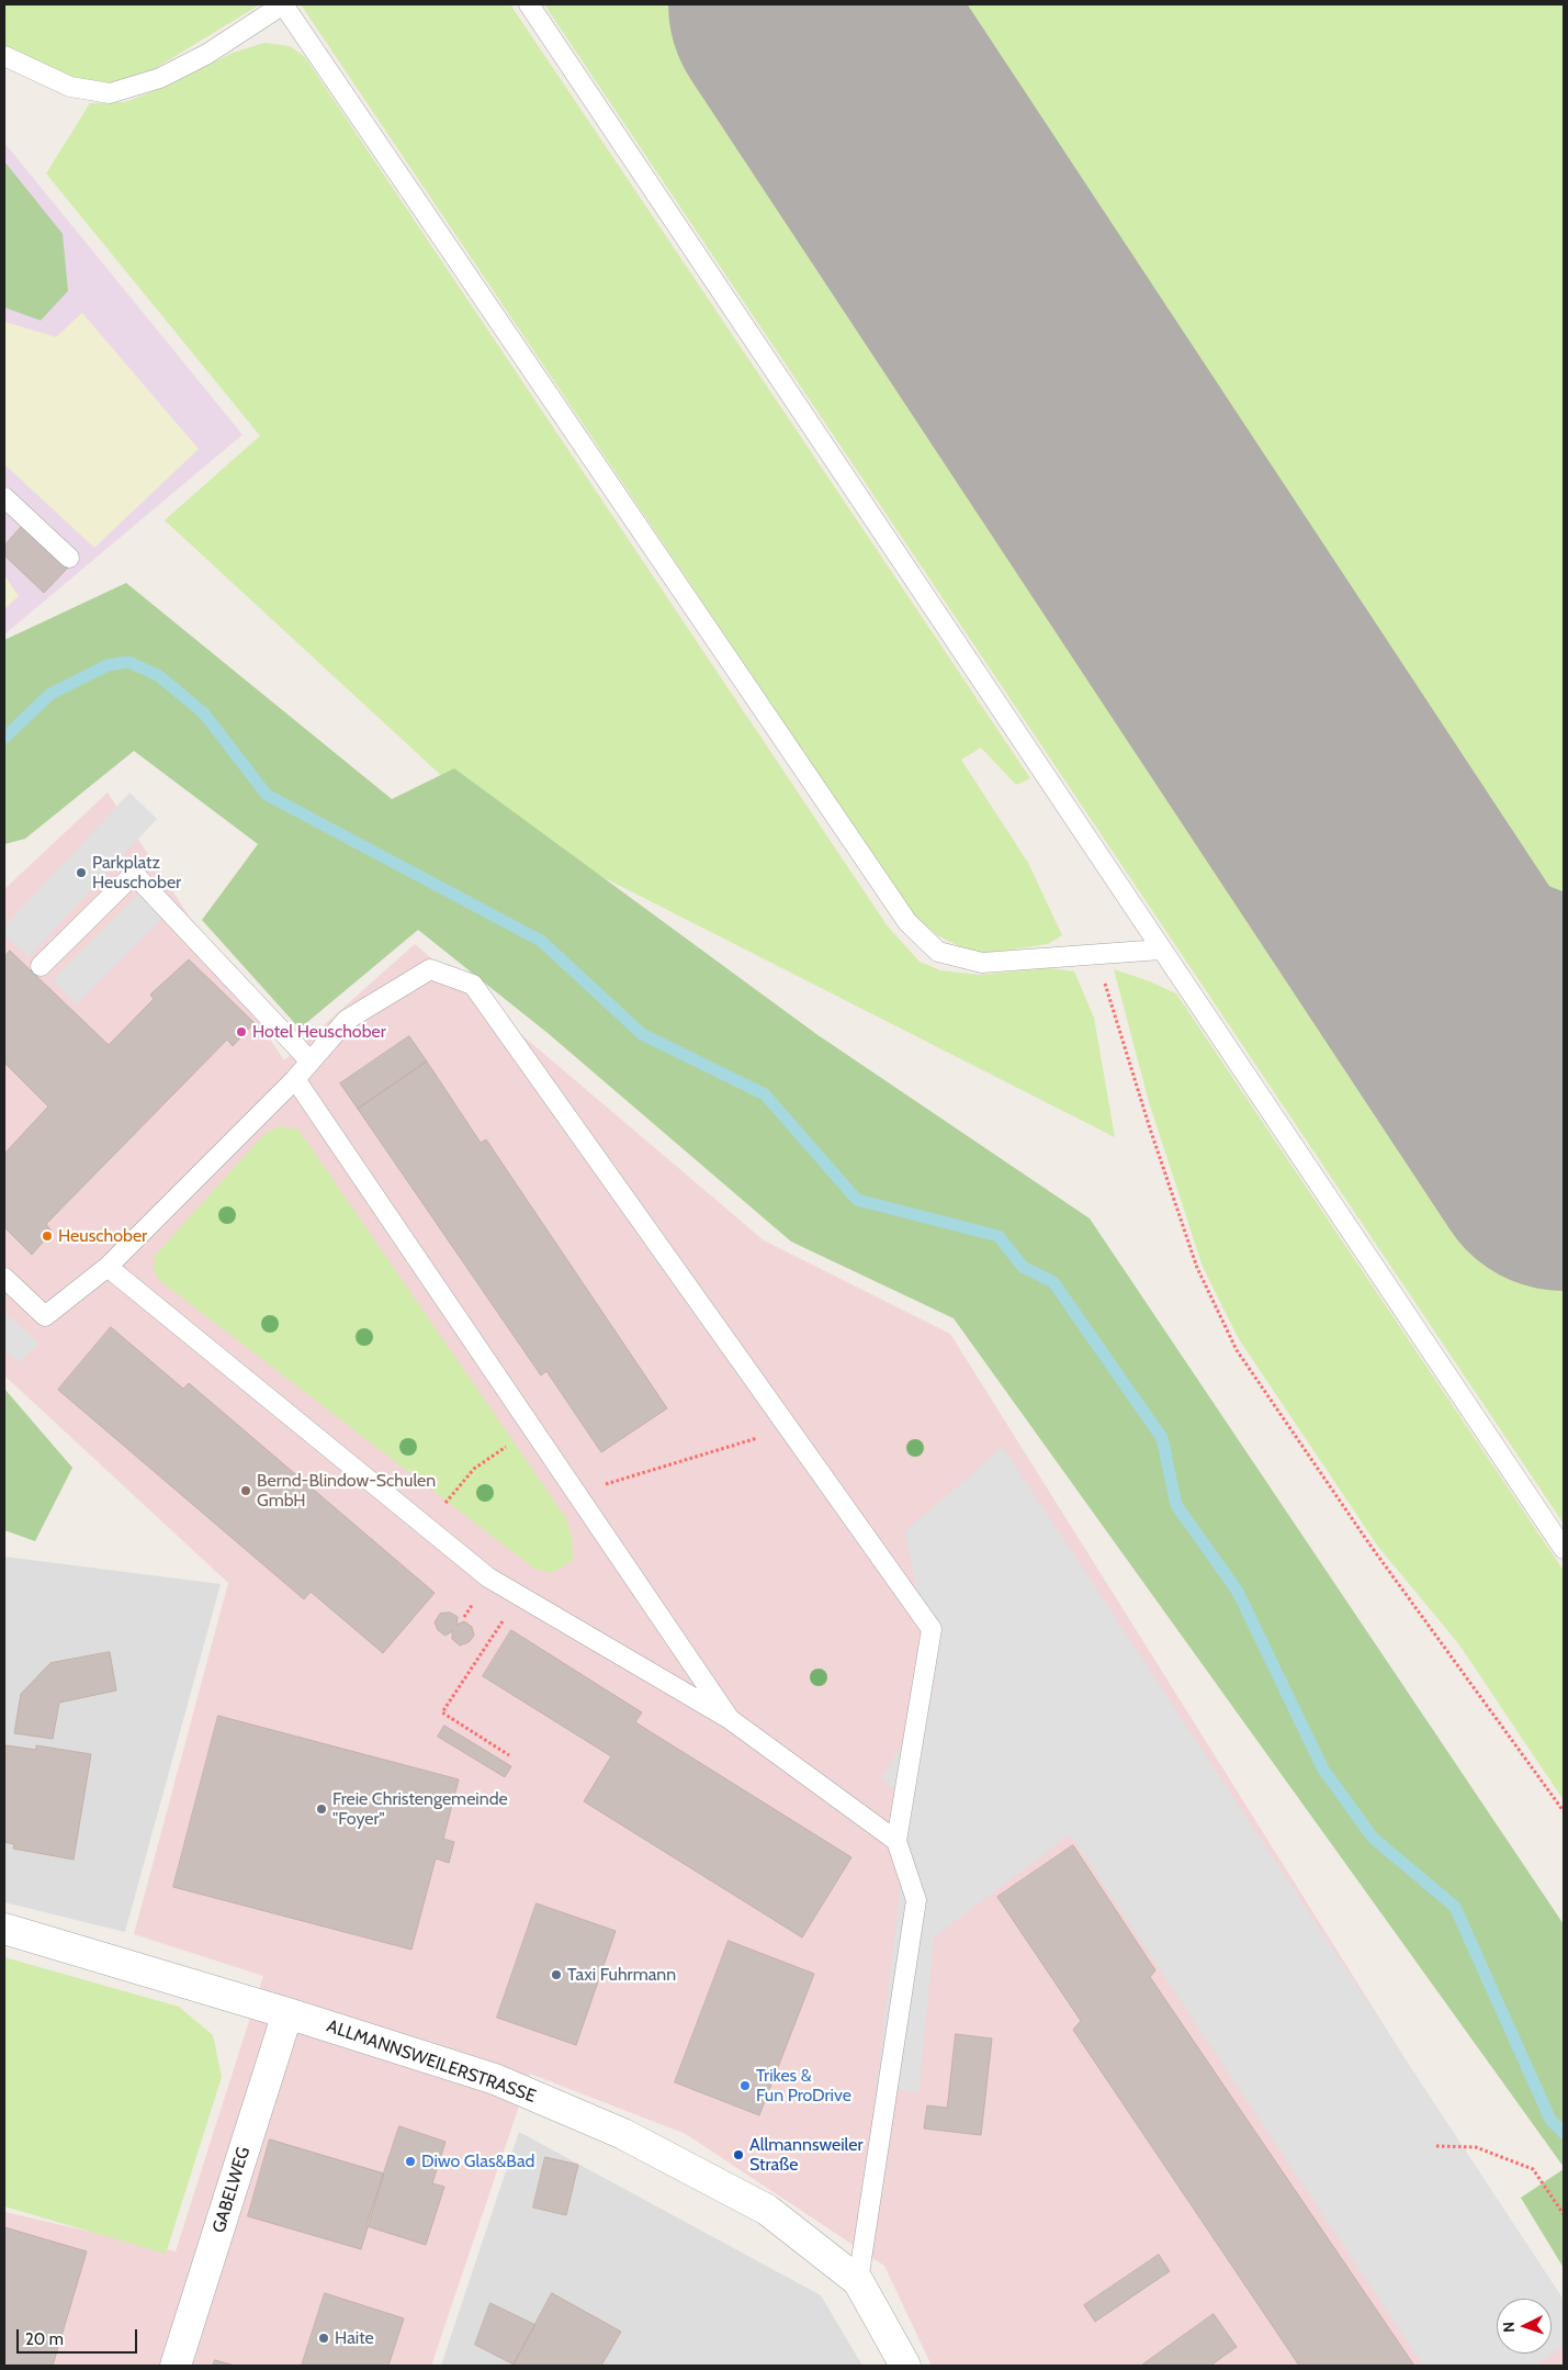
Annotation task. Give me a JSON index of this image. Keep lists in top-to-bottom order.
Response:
{
  "streets": {
    "street": ["ALLMANNSWEILERSTRASSE", "GABELWEG"]
  },
  "crossings": [
    ["ALLMANNSWEILERSTRASSE", "GABELWEG"]
  ],
  "places": [
    "Parkplatz Heuschober",
    "Hotel Heuschober",
    "Heuschober",
    "Bernd-Blindow-Schulen GmbH",
    "Freie Christengemeinde \"Foyer\"",
    "Taxi Fuhrmann",
    "Trikes & Fun ProDrive",
    "Allmannsweiler Straße",
    "Diwo Glas&Bad",
    "Haite"
  ],
  "scale_bar": "20 m",
  "north": "left"
}
